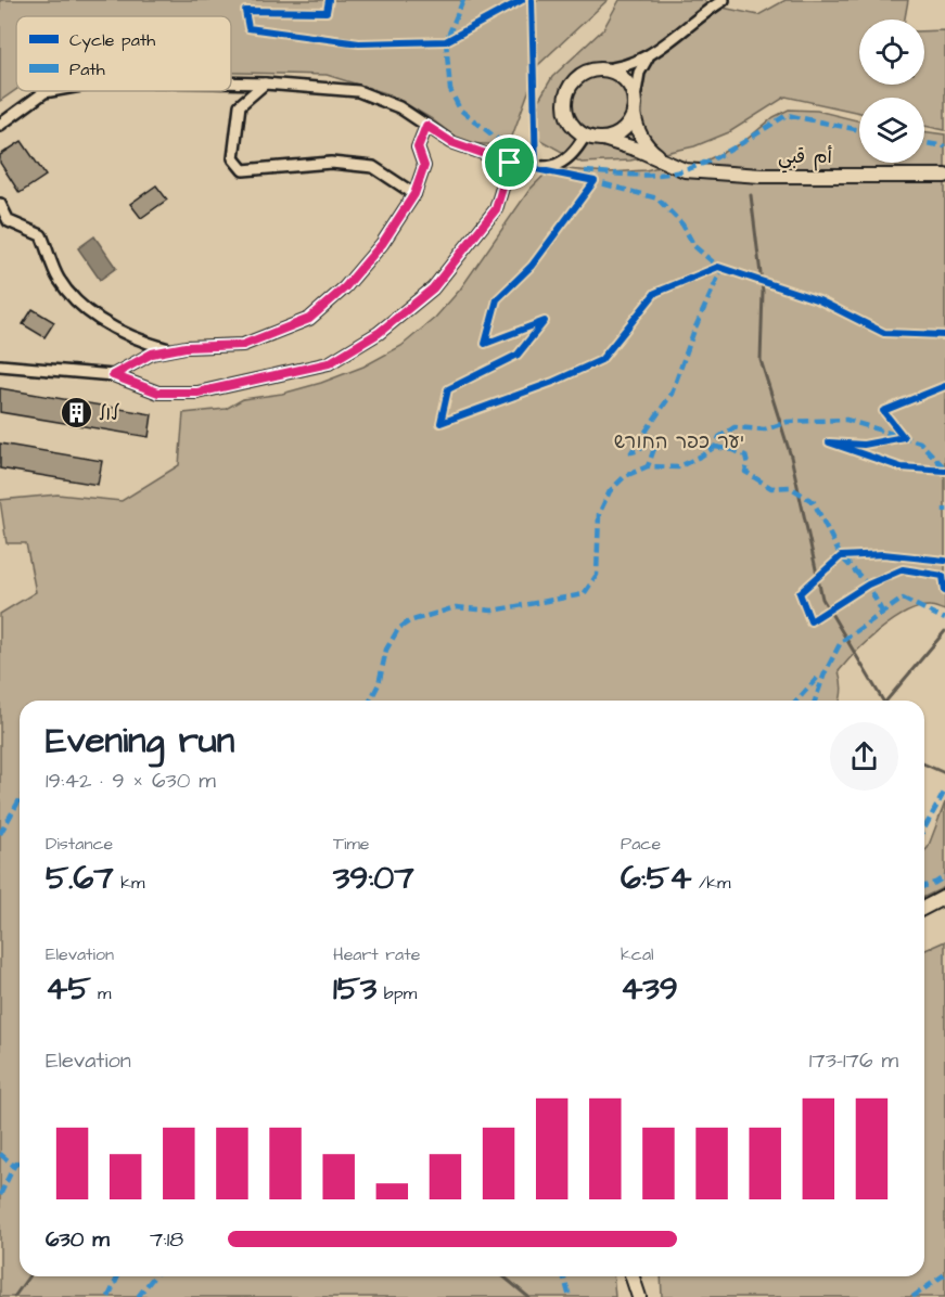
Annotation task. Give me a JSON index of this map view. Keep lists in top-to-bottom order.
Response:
{
  "streets": {
    "street": ["أم قبي"]
  },
  "parks": ["יער כפר החורש"],
  "places": {
    "building": ["לול"]
  },
  "legend": ["Cycle path", "Path"],
  "page": {
    "heading": ["Evening run", "19:42 · 9 × 630 m"],
    "stats": [
      ["Distance", "5.67 km"],
      ["Time", "39:07"],
      ["Pace", "6:54 /km"],
      ["Elevation", "45 m"],
      ["Heart rate", "153 bpm"],
      ["kcal", "439"]
    ],
    "chart": ["Elevation", "173–176 m"],
    "list": [
      {
        "name": "630 m",
        "note": "7:18"
      }
    ]
  }
}
